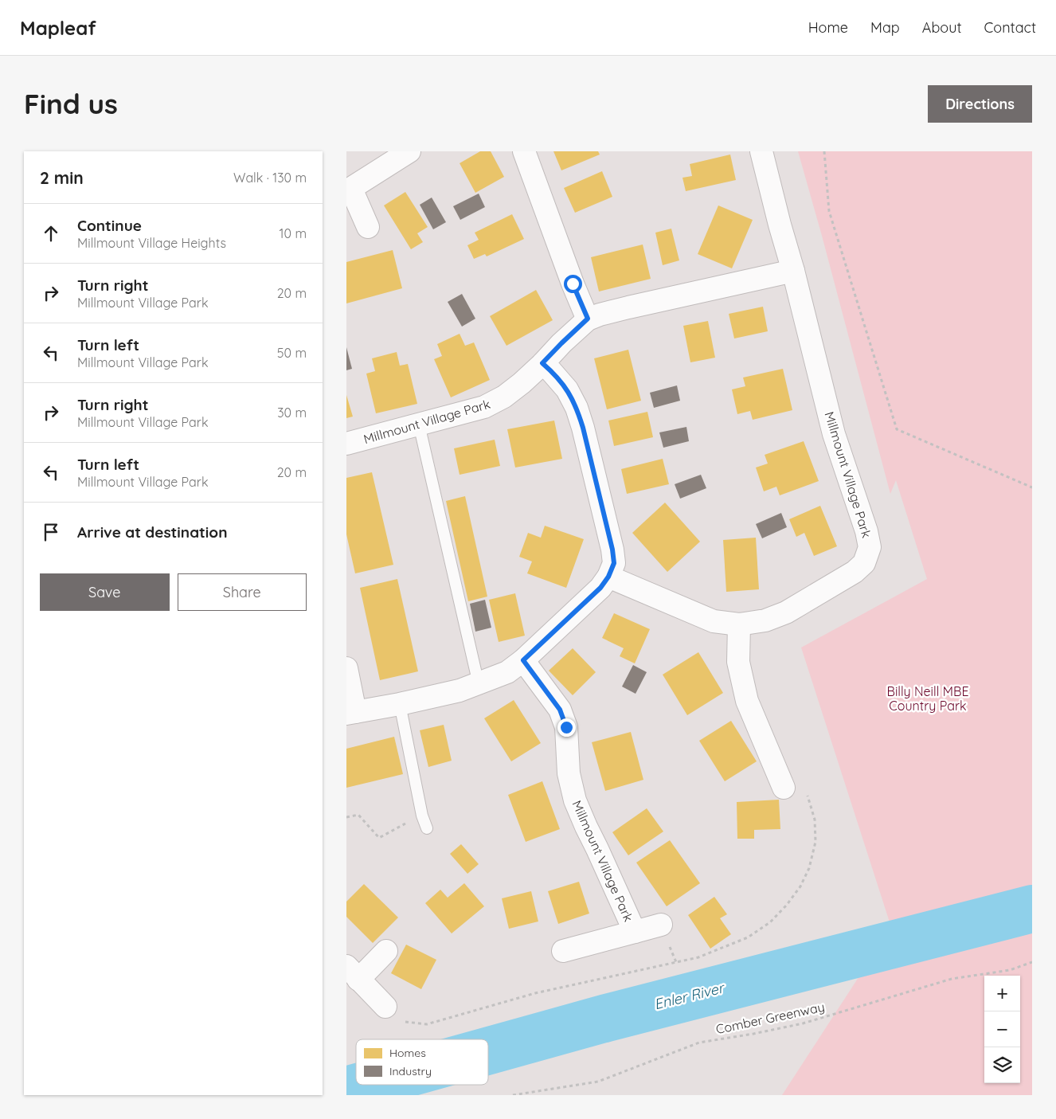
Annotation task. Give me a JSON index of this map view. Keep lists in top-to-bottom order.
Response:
{
  "streets": {
    "street": ["Millmount Village Park"],
    "path": ["Comber Greenway"]
  },
  "water": ["Enler River"],
  "parks": ["Billy Neill MBE Country Park"],
  "legend": ["Homes", "Industry"],
  "page": {
    "header": "Mapleaf",
    "nav": [
      "Home",
      "Map",
      "About",
      "Contact"
    ],
    "buttons": [
      "Directions",
      ["Save", "Share"]
    ],
    "title": "Find us",
    "heading": ["2 min", "Walk · 130 m"],
    "list": [
      ["Continue", "Millmount Village Heights", "10 m"],
      ["Turn right", "Millmount Village Park", "20 m"],
      ["Turn left", "Millmount Village Park", "50 m"],
      ["Turn right", "Millmount Village Park", "30 m"],
      ["Turn left", "Millmount Village Park", "20 m"],
      "Arrive at destination"
    ],
    "map_buttons": ["+", "−"]
  }
}
